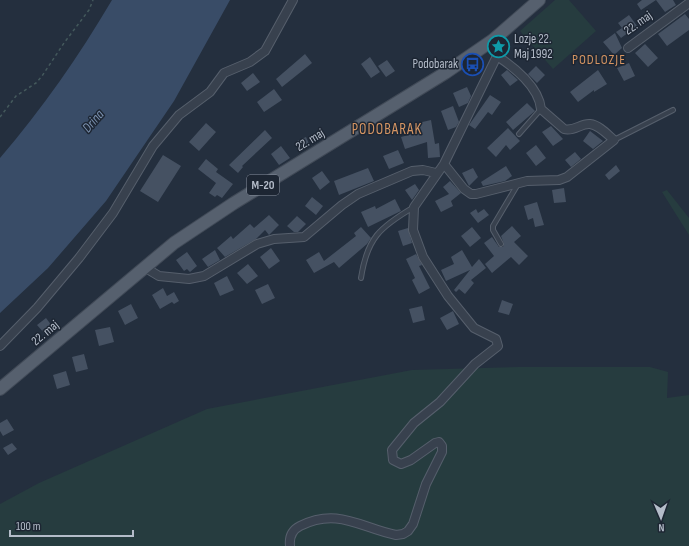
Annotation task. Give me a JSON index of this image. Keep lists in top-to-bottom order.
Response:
{
  "streets": {
    "main road": ["22. maj", "M-20"]
  },
  "districts": ["PODLOZJE", "PODOBARAK"],
  "water": ["Drina"],
  "places": {
    "place": ["Lozje 22. Maj 1992"],
    "bus stop": ["Podobarak"]
  },
  "scale_bar": "100 m",
  "north": "bottom"
}
